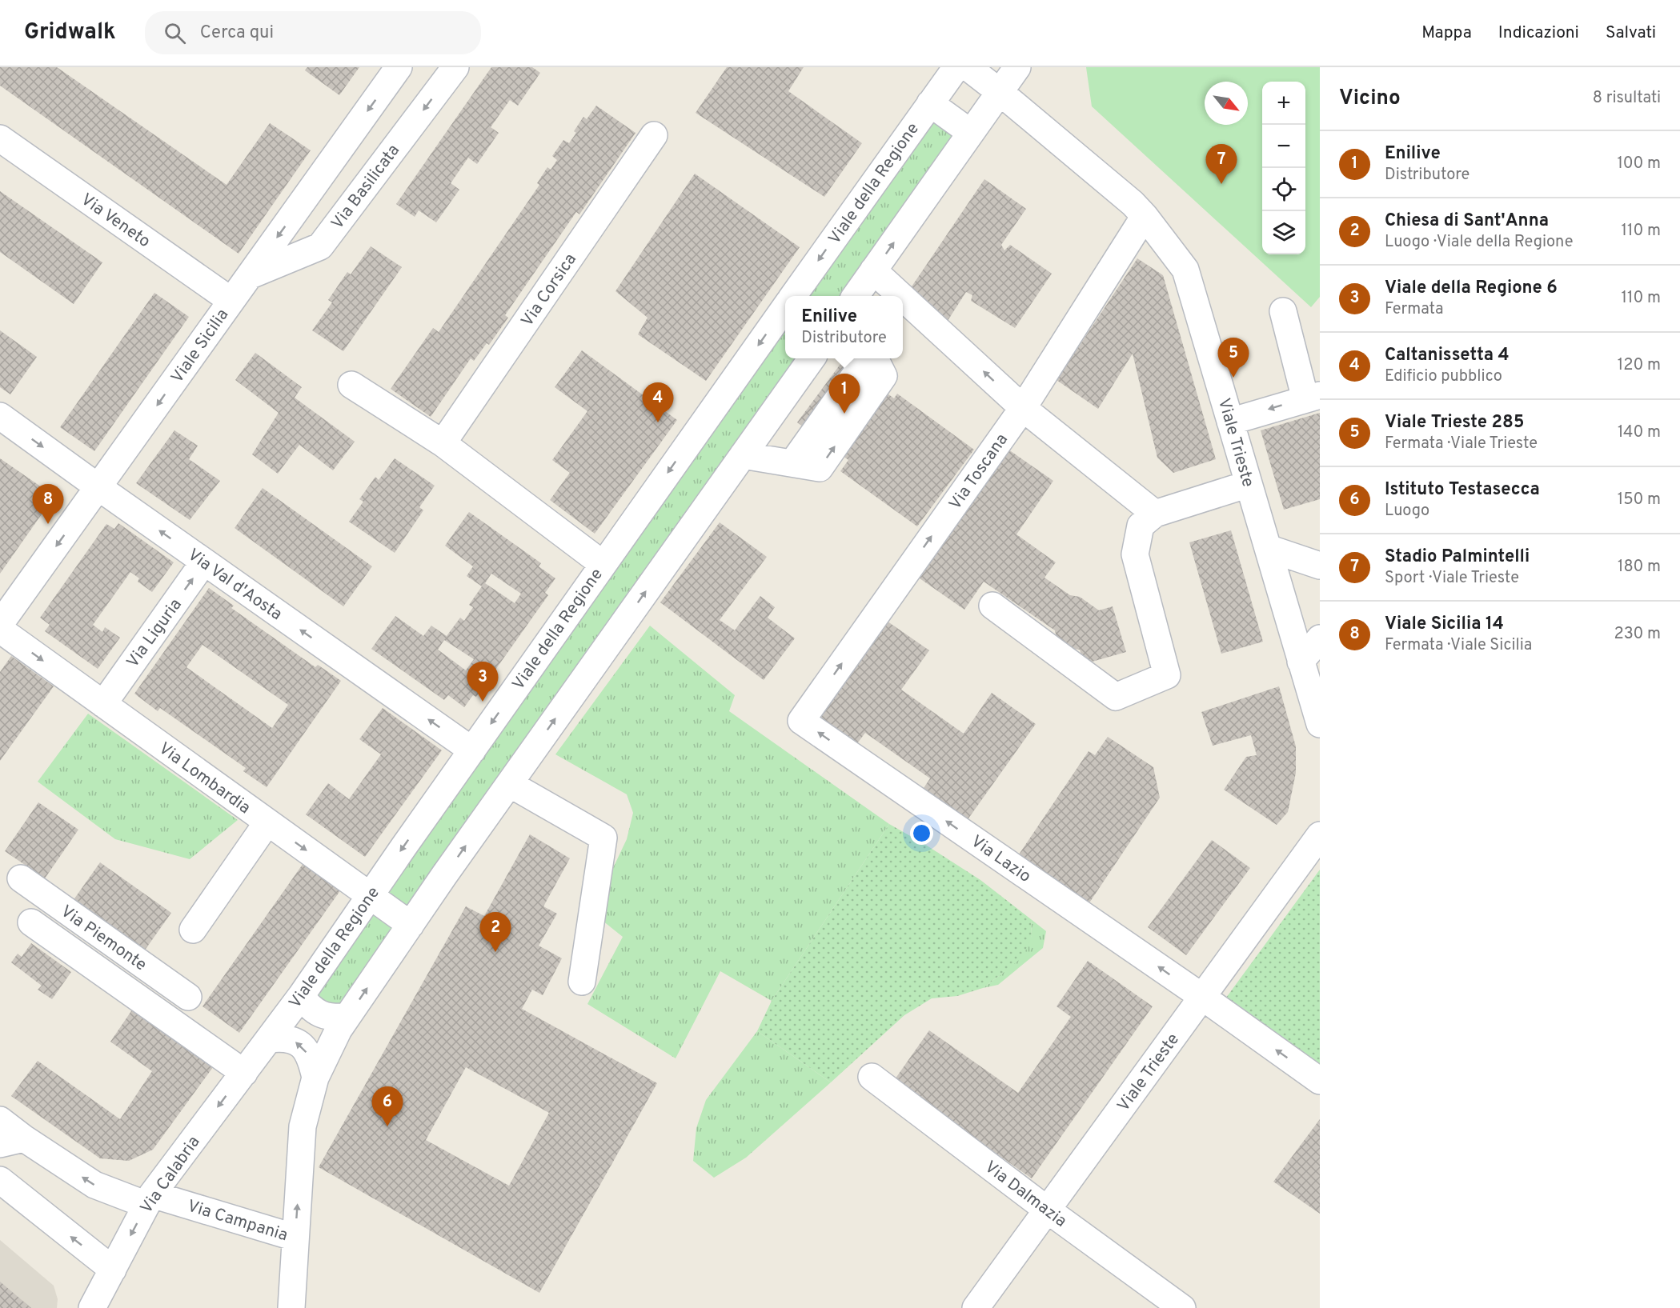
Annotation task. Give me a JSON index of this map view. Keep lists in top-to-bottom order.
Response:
{
  "streets": {
    "street": [
      "Viale della Regione",
      "Via Basilicata",
      "Via Veneto",
      "Via Corsica",
      "Viale Sicilia",
      "Viale Trieste",
      "Via Toscana",
      "Via Val d'Aosta",
      "Via Liguria",
      "Via Lombardia",
      "Via Lazio",
      "Via Piemonte",
      "Via Calabria",
      "Via Dalmazia",
      "Via Campania"
    ]
  },
  "crossings": [
    ["Viale della Regione", "Via Val d'Aosta"],
    ["Viale della Regione", "Via Lombardia"],
    ["Viale della Regione", "Via Calabria"],
    ["Via Basilicata", "Viale Sicilia"],
    ["Via Veneto", "Viale Sicilia"],
    ["Viale Sicilia", "Via Val d'Aosta"],
    ["Viale Trieste", "Via Toscana"],
    ["Viale Trieste", "Via Lazio"],
    ["Viale Trieste", "Via Dalmazia"],
    ["Via Toscana", "Via Lazio"],
    ["Via Val d'Aosta", "Via Liguria"],
    ["Via Liguria", "Via Lombardia"],
    ["Via Calabria", "Via Campania"]
  ],
  "one_way": [
    "Via Basilicata",
    "Viale Sicilia",
    "Via Liguria",
    "Via Lazio",
    "Via Calabria"
  ],
  "north": "bottom right",
  "page": {
    "header": "Gridwalk",
    "search": "Cerca qui",
    "nav": ["Mappa", "Indicazioni", "Salvati"],
    "heading": ["Vicino", "8 risultati"],
    "map_buttons": ["+", "−"],
    "list": [
      {
        "mark": "1",
        "name": "Enilive",
        "note": "Distributore",
        "value": "100 m"
      },
      {
        "mark": "2",
        "name": "Chiesa di Sant'Anna",
        "note": "Luogo · Viale della Regione",
        "value": "110 m"
      },
      {
        "mark": "3",
        "name": "Viale della Regione 6",
        "note": "Fermata",
        "value": "110 m"
      },
      {
        "mark": "4",
        "name": "Caltanissetta 4",
        "note": "Edificio pubblico",
        "value": "120 m"
      },
      {
        "mark": "5",
        "name": "Viale Trieste 285",
        "note": "Fermata · Viale Trieste",
        "value": "140 m"
      },
      {
        "mark": "6",
        "name": "Istituto Testasecca",
        "note": "Luogo",
        "value": "150 m"
      },
      {
        "mark": "7",
        "name": "Stadio Palmintelli",
        "note": "Sport · Viale Trieste",
        "value": "180 m"
      },
      {
        "mark": "8",
        "name": "Viale Sicilia 14",
        "note": "Fermata · Viale Sicilia",
        "value": "230 m"
      }
    ],
    "pins": [
      "7",
      "5",
      "1",
      "4",
      "8",
      "3",
      "2",
      "6"
    ],
    "popup": ["Enilive", "Distributore"]
  }
}
